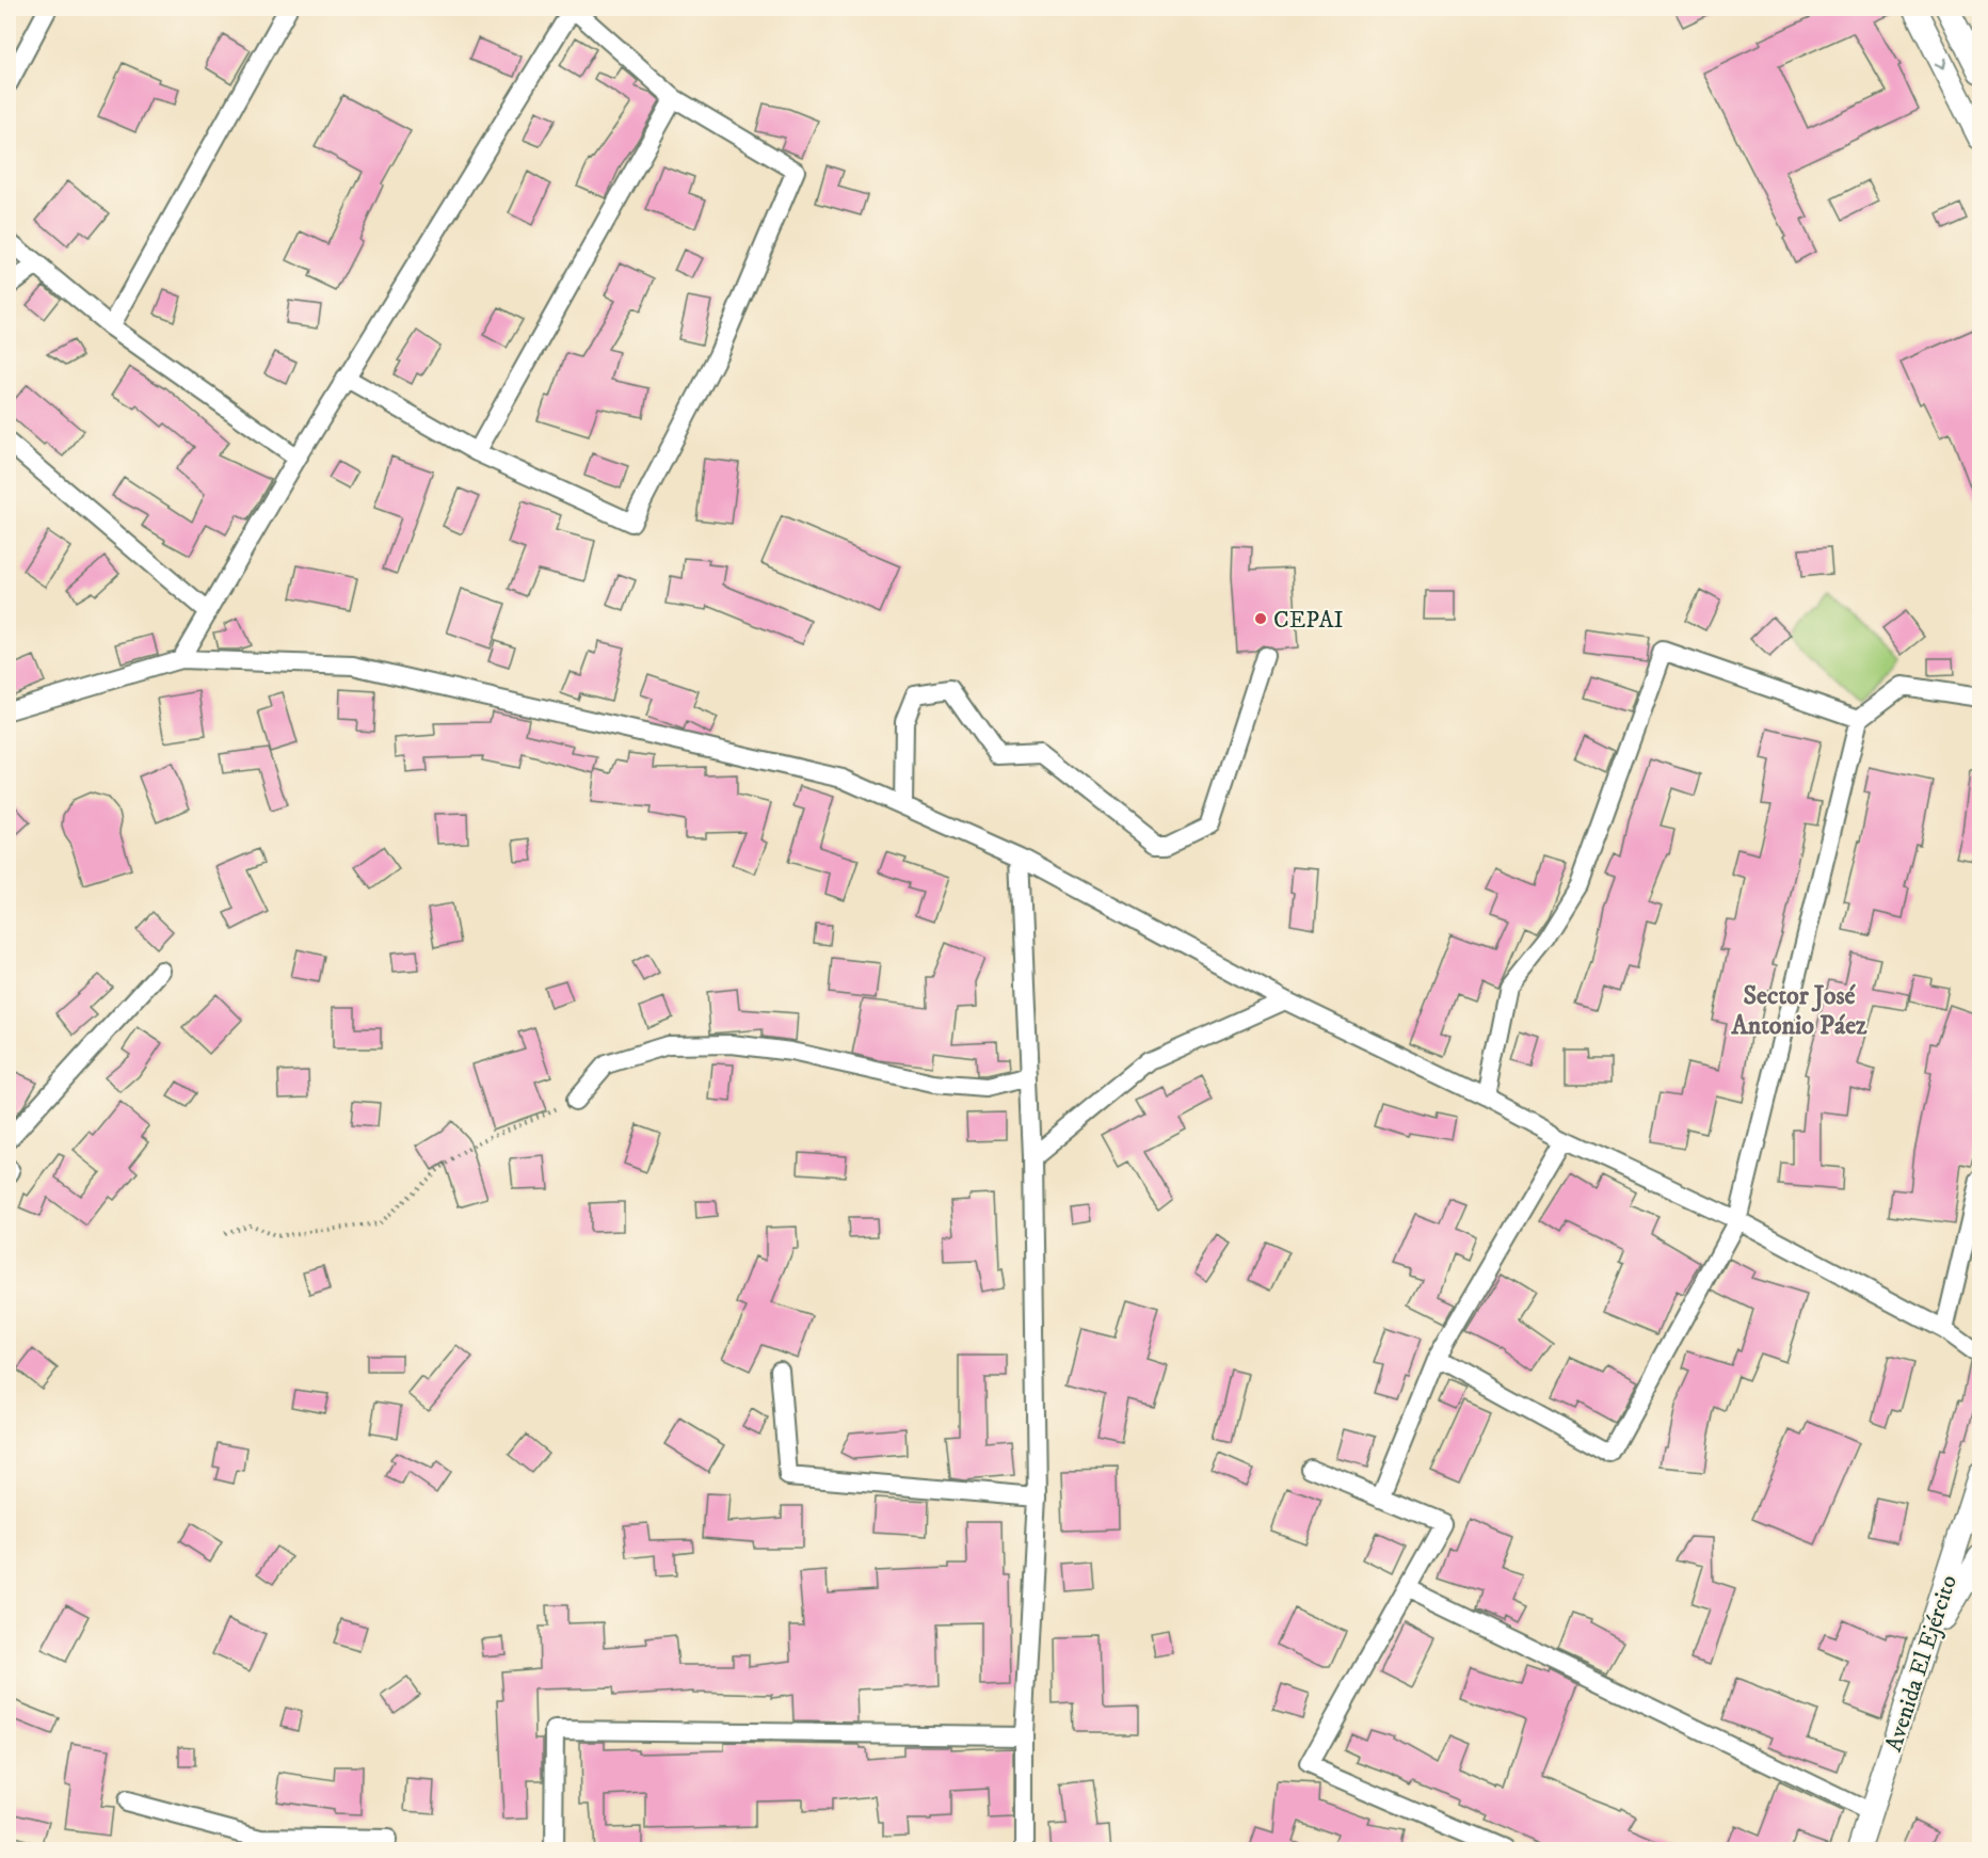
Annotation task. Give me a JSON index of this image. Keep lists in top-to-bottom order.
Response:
{
  "streets": {
    "street": ["Avenida El Ejército"]
  },
  "districts": ["Sector José Antonio Páez"],
  "places": ["CEPAI"]
}
